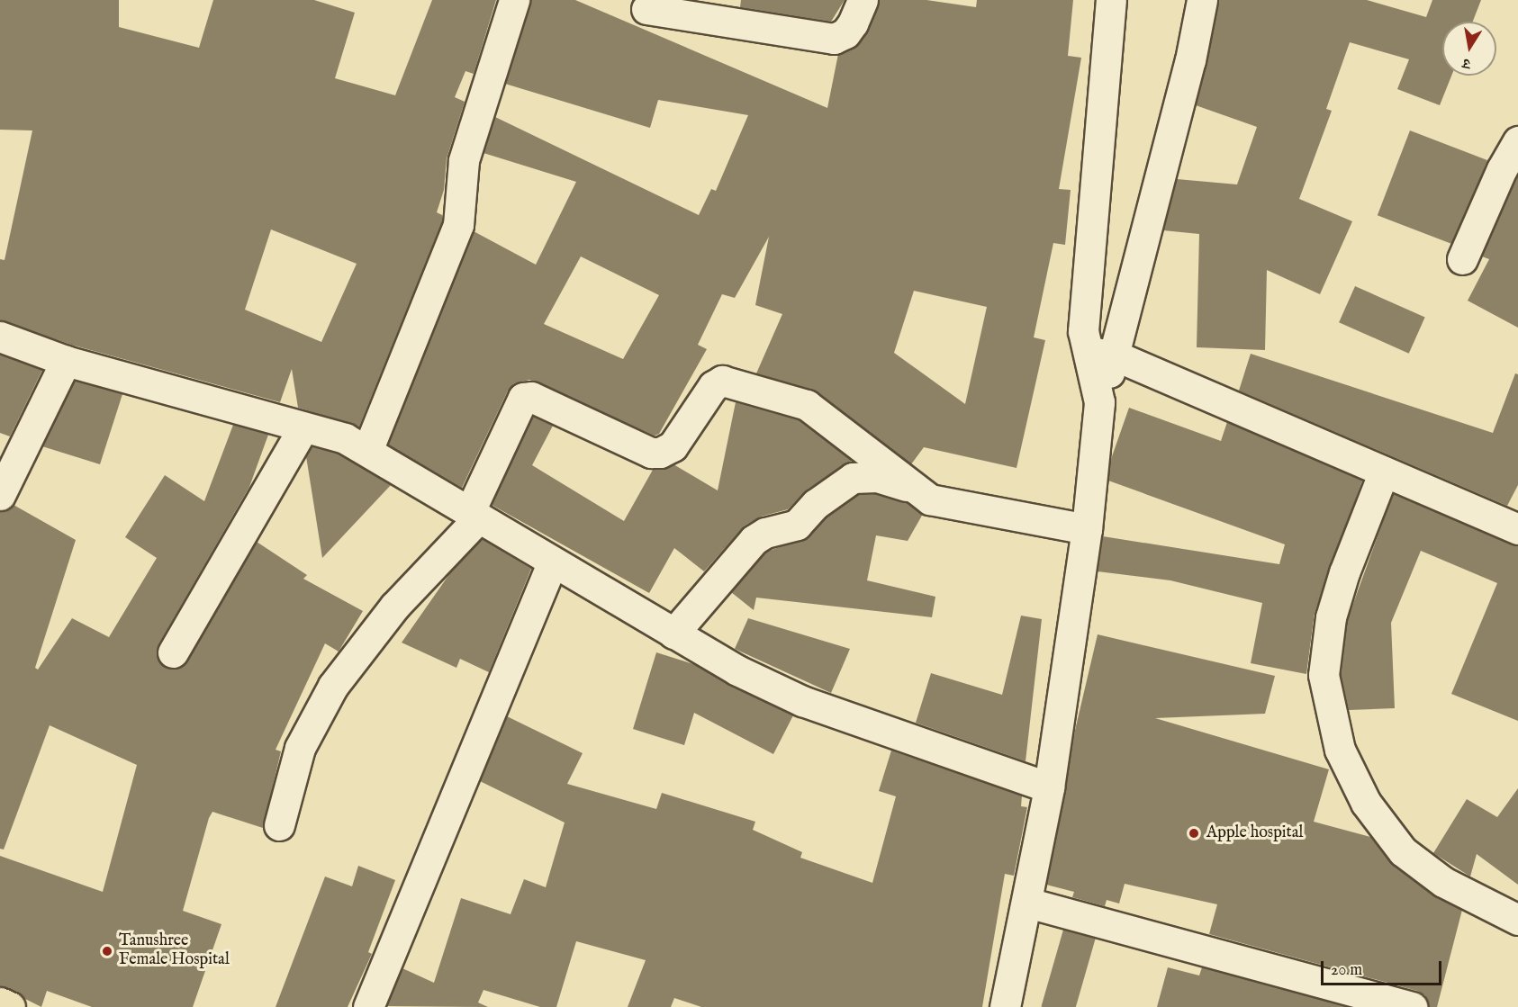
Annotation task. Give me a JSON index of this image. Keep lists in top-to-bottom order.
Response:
{
  "places": ["Apple hospital", "Tanushree Female Hospital"],
  "scale_bar": "20 m",
  "north": "bottom"
}
